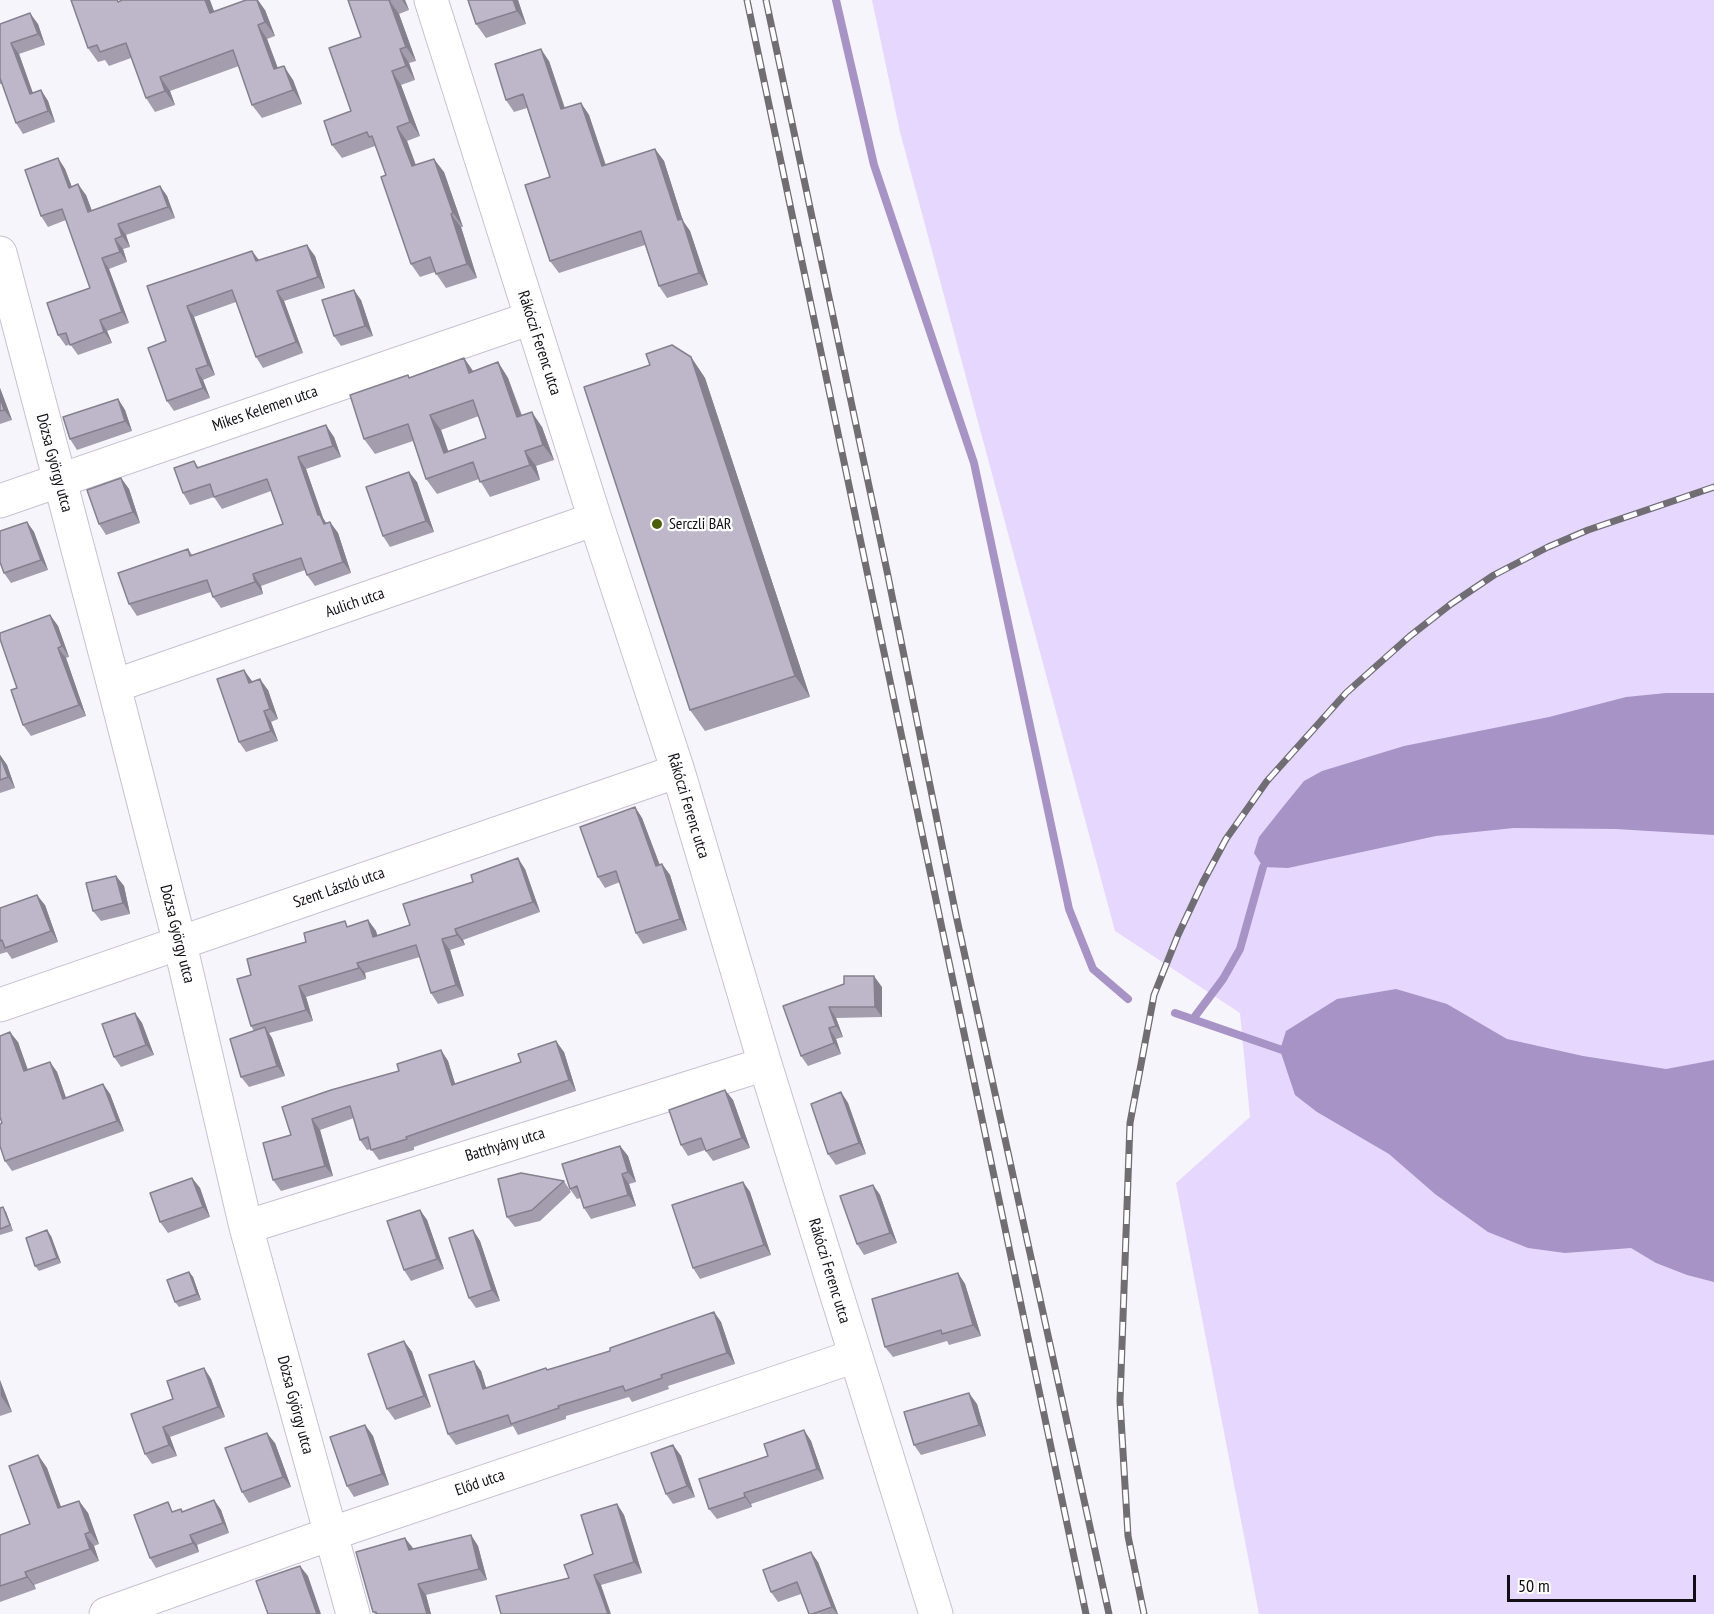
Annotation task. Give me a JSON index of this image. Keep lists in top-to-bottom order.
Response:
{
  "streets": {
    "street": [
      "Rákóczi Ferenc utca",
      "Mikes Kelemen utca",
      "Dózsa György utca",
      "Aulich utca",
      "Szent László utca",
      "Batthyány utca",
      "Előd utca"
    ]
  },
  "crossings": [
    ["Rákóczi Ferenc utca", "Mikes Kelemen utca"],
    ["Rákóczi Ferenc utca", "Aulich utca"],
    ["Rákóczi Ferenc utca", "Szent László utca"],
    ["Rákóczi Ferenc utca", "Batthyány utca"],
    ["Rákóczi Ferenc utca", "Előd utca"],
    ["Mikes Kelemen utca", "Dózsa György utca"],
    ["Dózsa György utca", "Aulich utca"],
    ["Dózsa György utca", "Szent László utca"],
    ["Dózsa György utca", "Batthyány utca"],
    ["Dózsa György utca", "Előd utca"]
  ],
  "places": ["Serczli BAR"],
  "scale_bar": "50 m"
}
